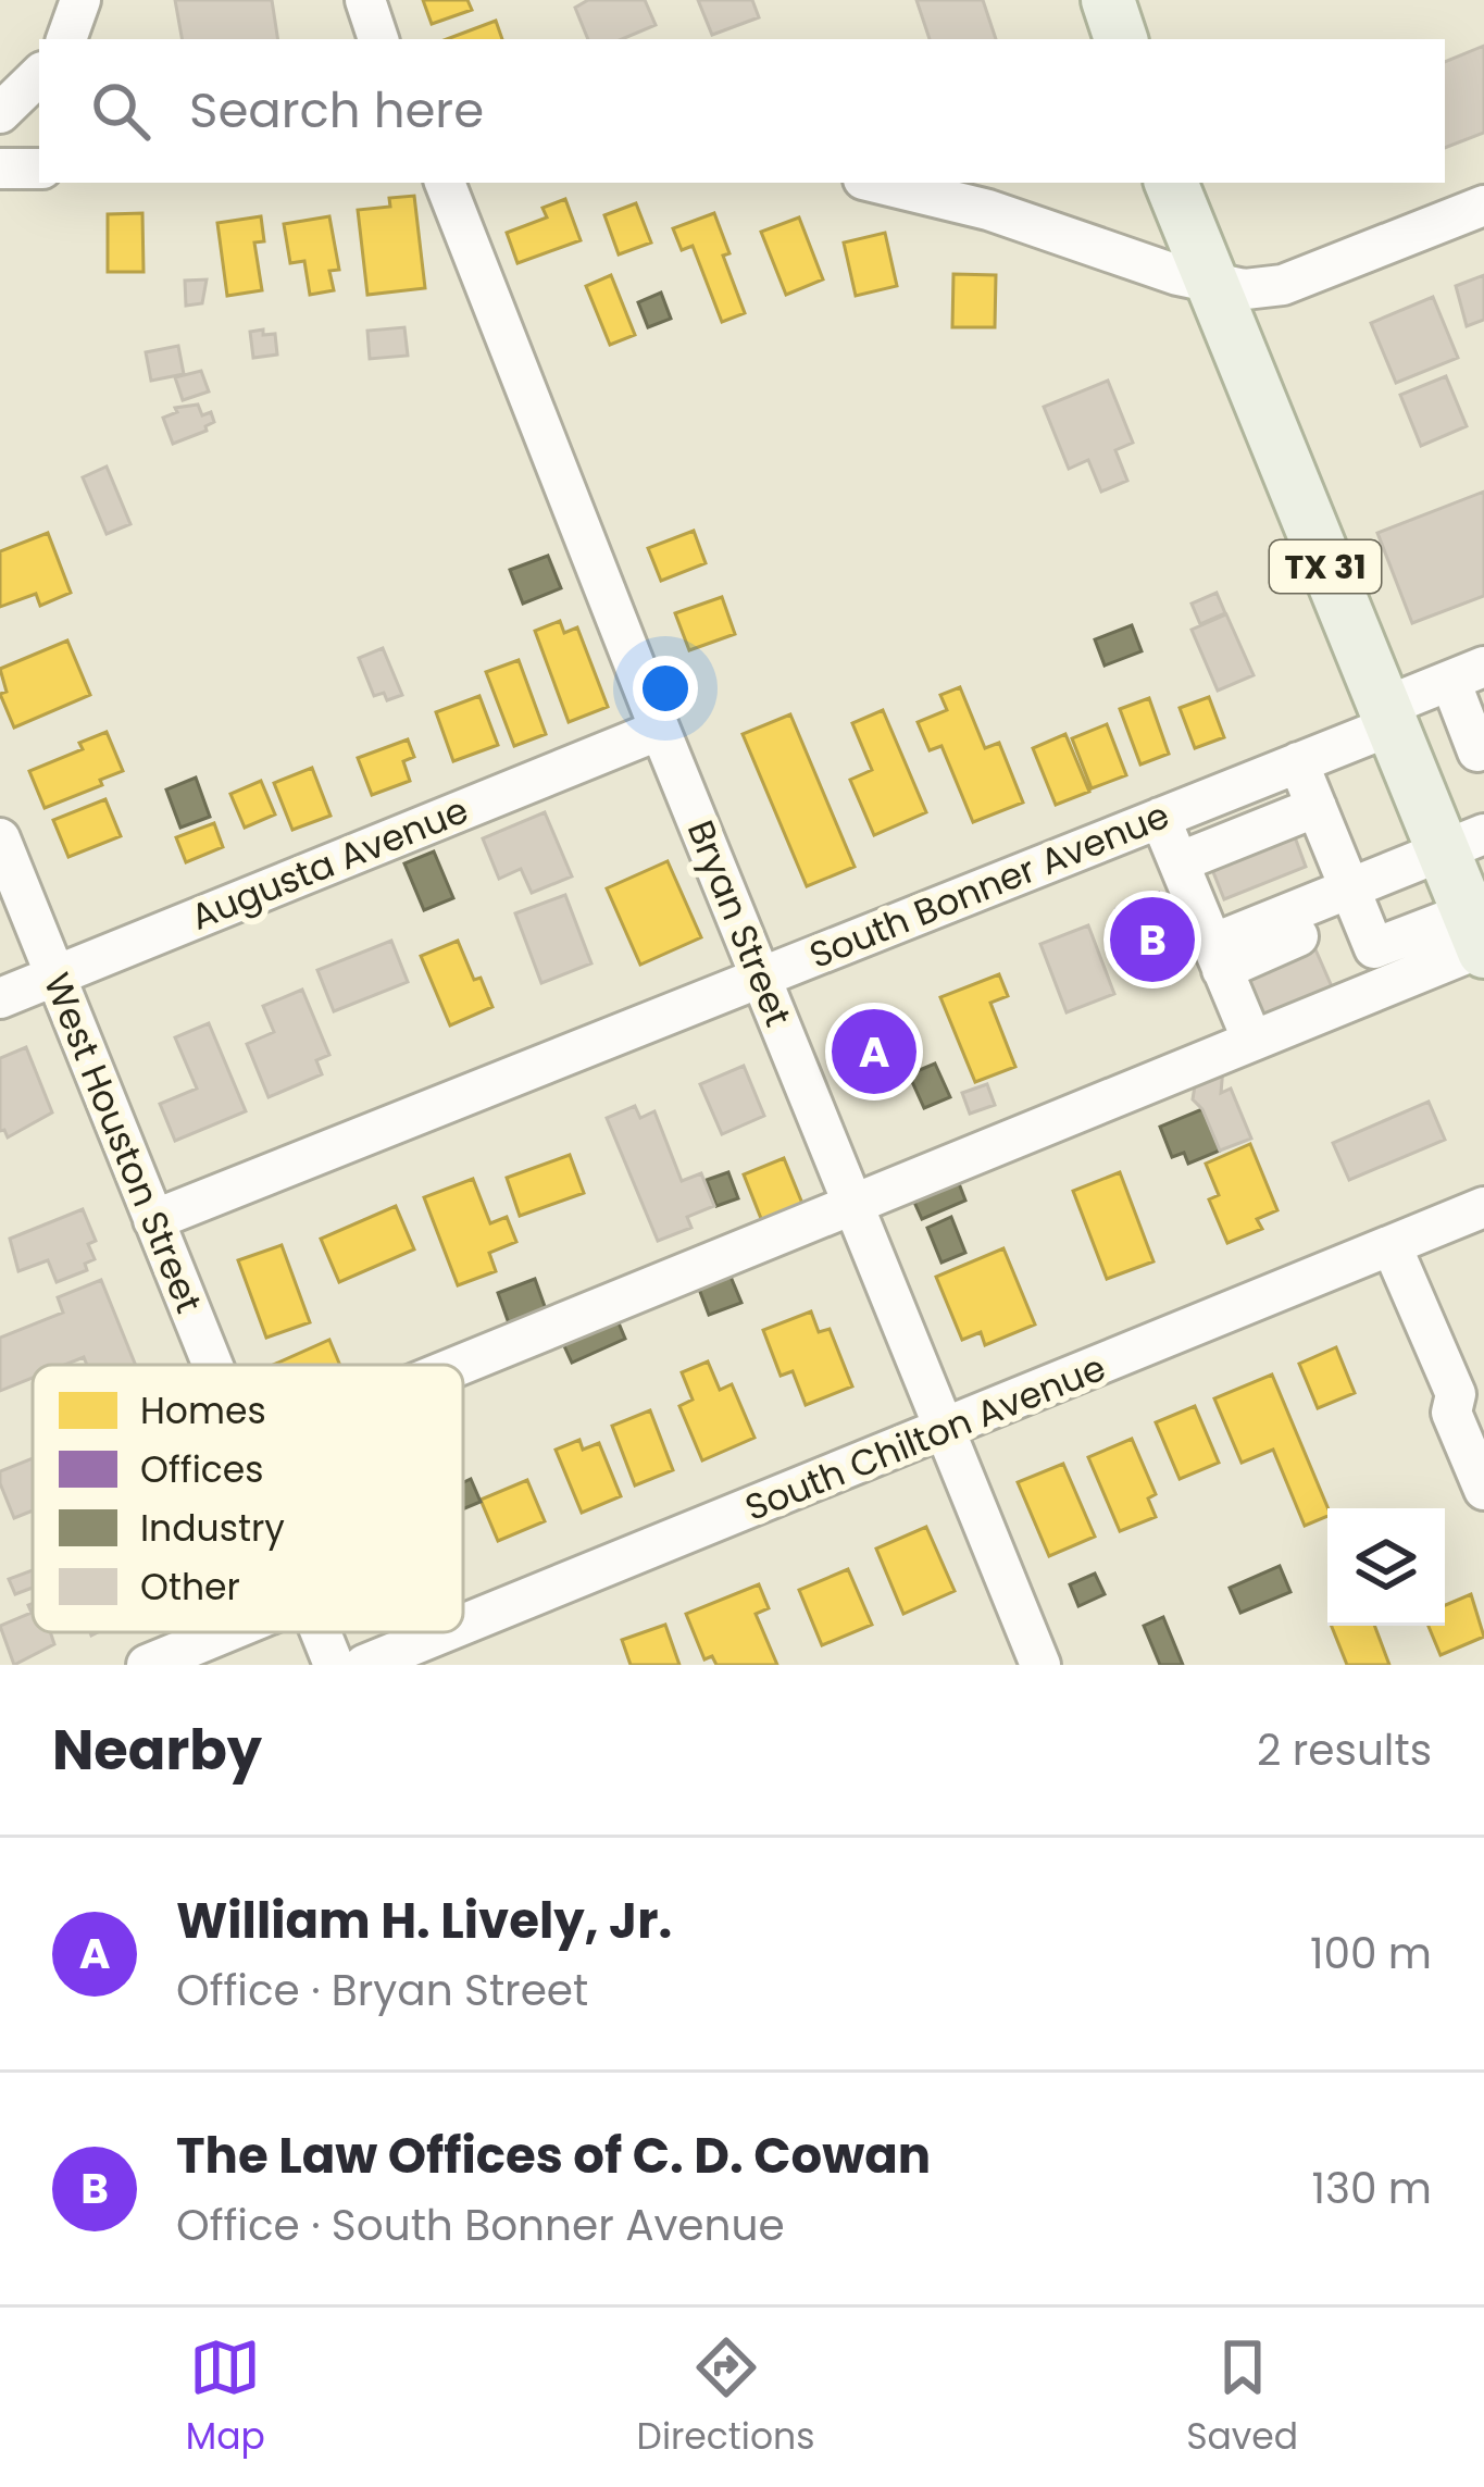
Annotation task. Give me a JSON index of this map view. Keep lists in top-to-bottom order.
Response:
{
  "streets": {
    "main road": ["TX 31"],
    "street": [
      "Augusta Avenue",
      "South Bonner Avenue",
      "Bryan Street",
      "West Houston Street",
      "South Chilton Avenue"
    ]
  },
  "crossings": [
    ["TX 31", "South Bonner Avenue"],
    ["Augusta Avenue", "Bryan Street"],
    ["Augusta Avenue", "West Houston Street"],
    ["South Bonner Avenue", "Bryan Street"],
    ["South Bonner Avenue", "West Houston Street"],
    ["Bryan Street", "South Chilton Avenue"]
  ],
  "legend": [
    "Homes",
    "Offices",
    "Industry",
    "Other"
  ],
  "page": {
    "search": "Search here",
    "pins": ["B", "A"],
    "heading": ["Nearby", "2 results"],
    "list": [
      {
        "mark": "A",
        "name": "William H. Lively, Jr.",
        "note": "Office · Bryan Street",
        "value": "100 m"
      },
      {
        "mark": "B",
        "name": "The Law Offices of C. D. Cowan",
        "note": "Office · South Bonner Avenue",
        "value": "130 m"
      }
    ],
    "nav": ["Map", "Directions", "Saved"]
  }
}
